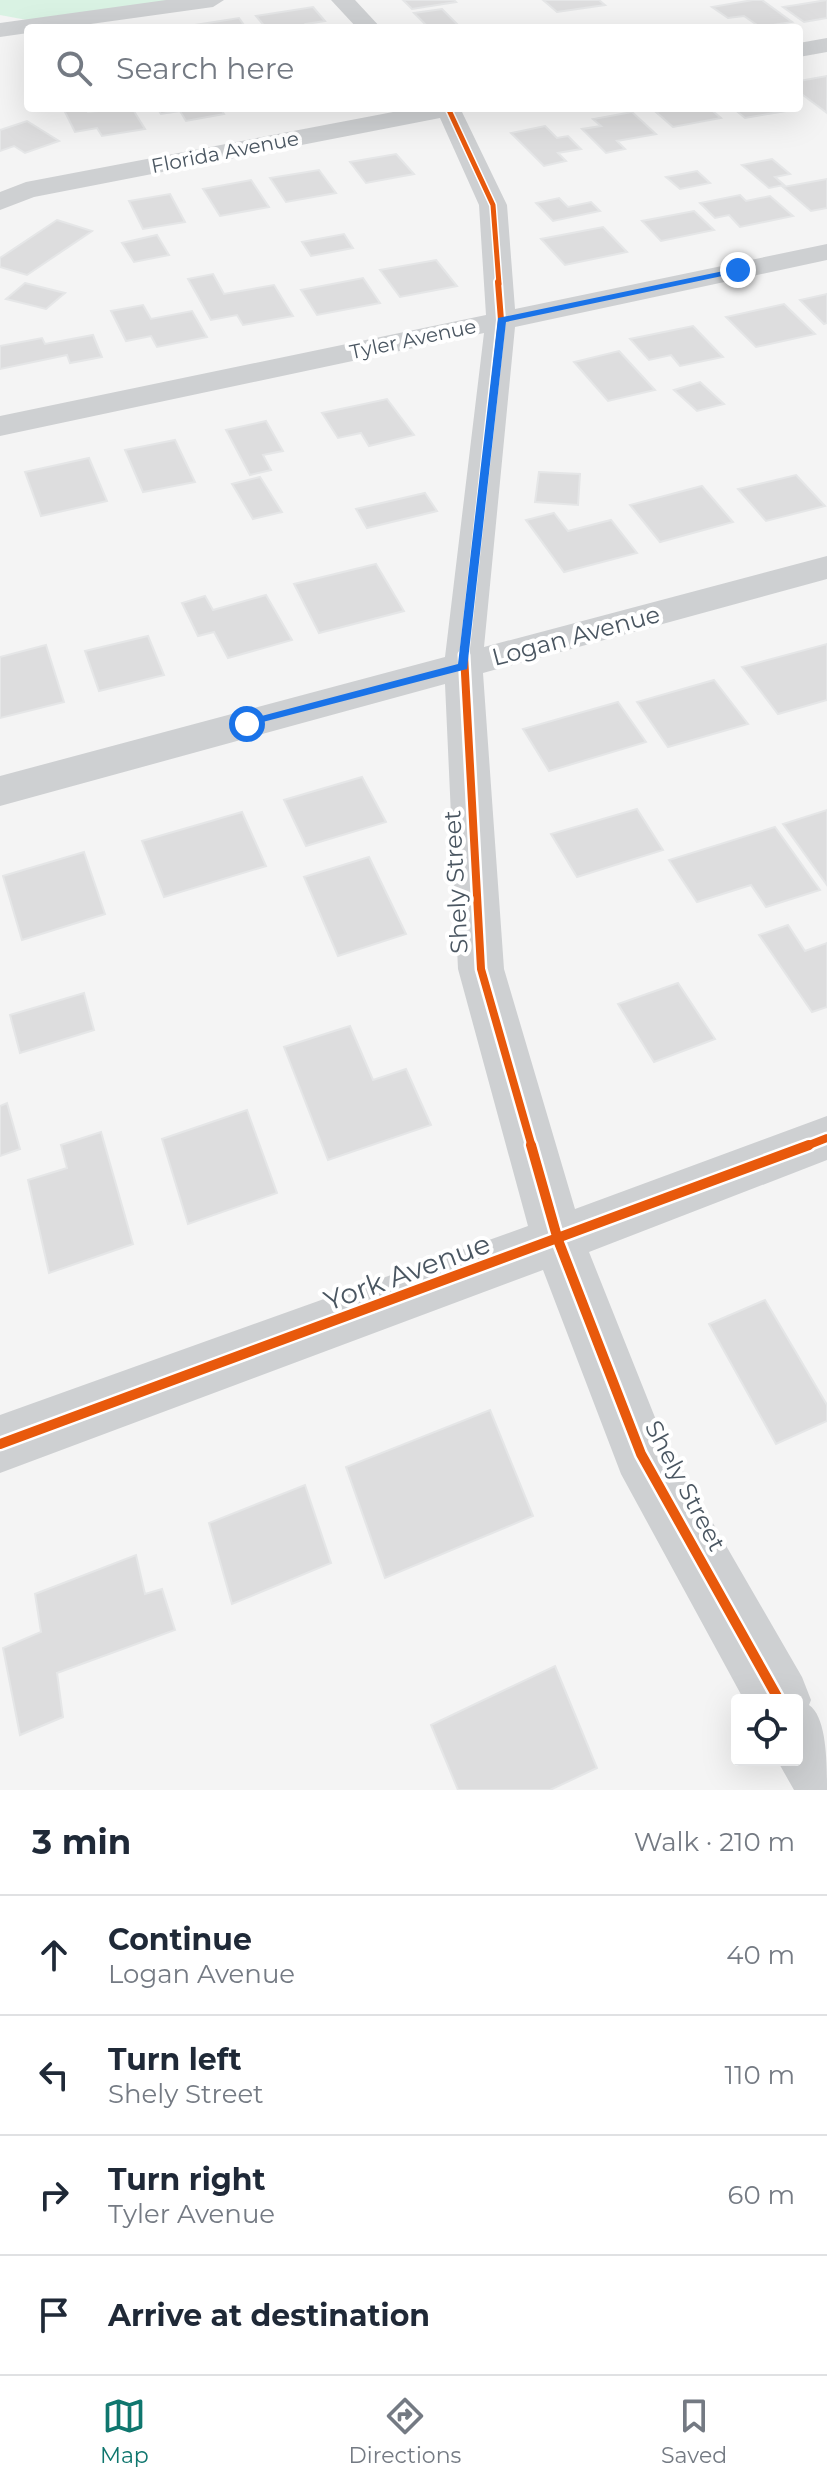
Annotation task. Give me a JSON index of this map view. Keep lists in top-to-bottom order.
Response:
{
  "streets": {
    "street": [
      "Florida Avenue",
      "Tyler Avenue",
      "Logan Avenue",
      "Shely Street",
      "York Avenue"
    ]
  },
  "crossings": [
    ["Tyler Avenue", "Shely Street"],
    ["Logan Avenue", "Shely Street"],
    ["Shely Street", "York Avenue"]
  ],
  "page": {
    "search": "Search here",
    "heading": ["3 min", "Walk · 210 m"],
    "list": [
      ["Continue", "Logan Avenue", "40 m"],
      ["Turn left", "Shely Street", "110 m"],
      ["Turn right", "Tyler Avenue", "60 m"],
      "Arrive at destination"
    ],
    "nav": ["Map", "Directions", "Saved"]
  }
}
